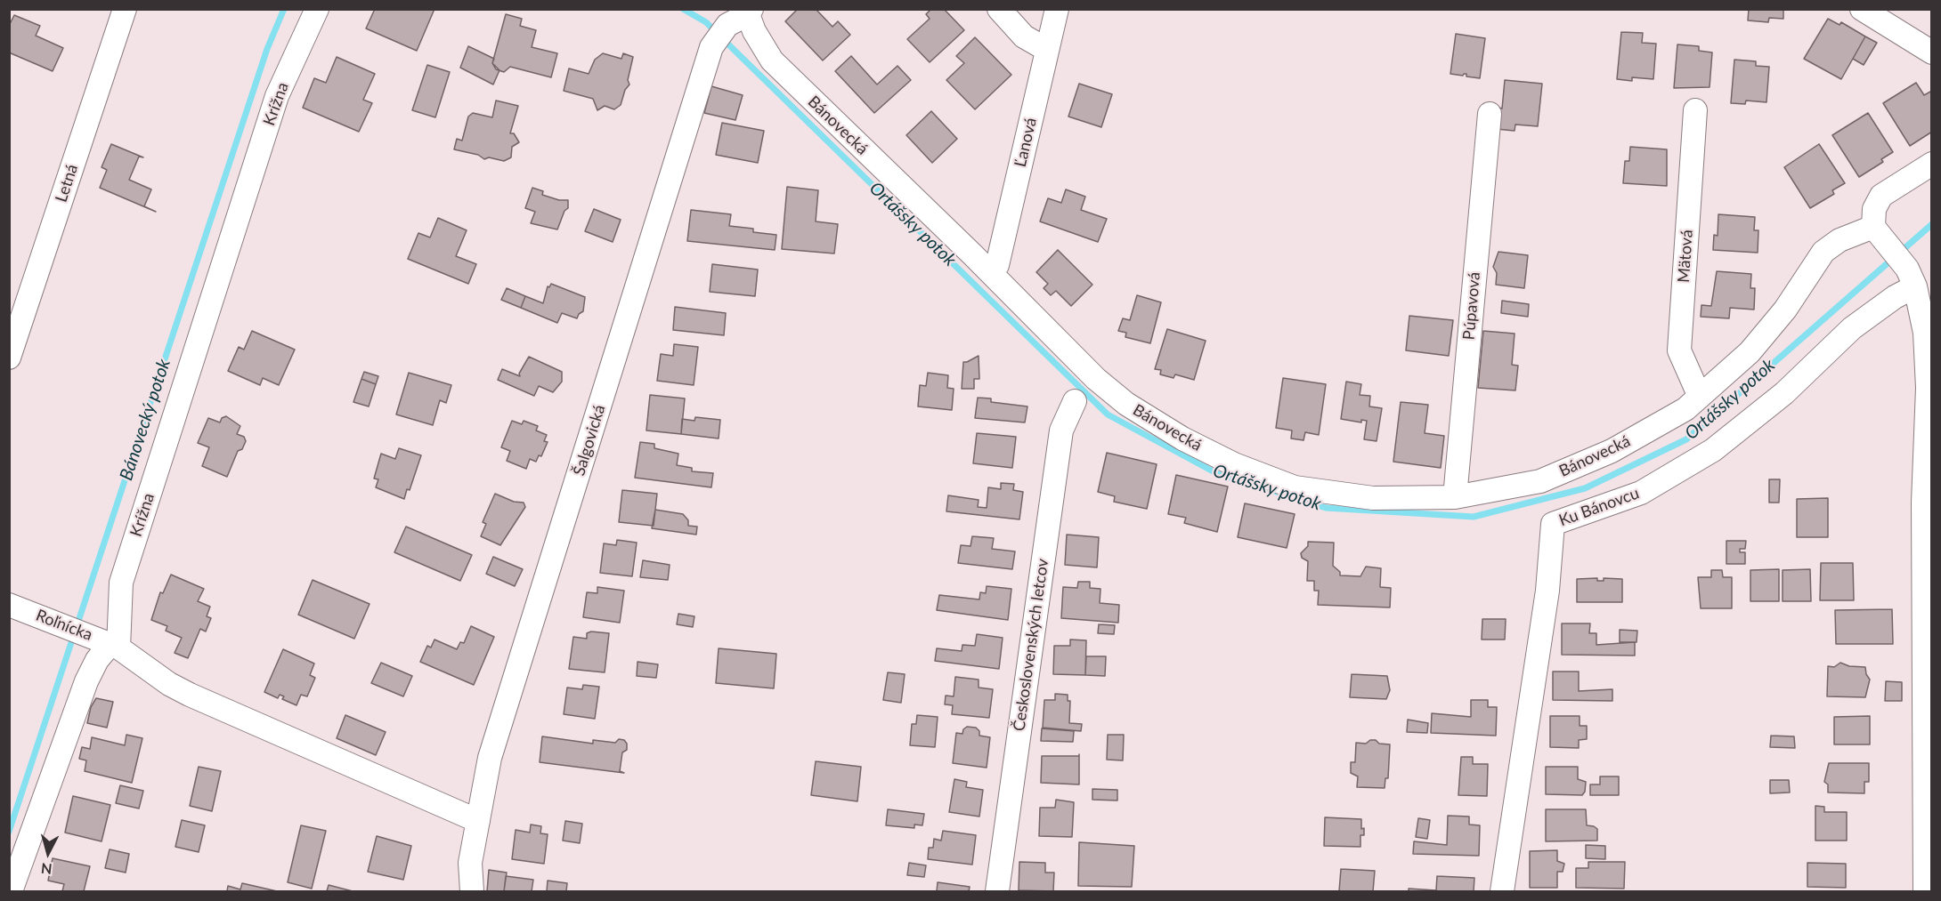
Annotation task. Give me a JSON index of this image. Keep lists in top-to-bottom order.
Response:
{
  "streets": {
    "street": [
      "Krížna",
      "Bánovecká",
      "Ľanová",
      "Letná",
      "Mätová",
      "Púpavová",
      "Šalgovická",
      "Ku Bánovcu",
      "Roľnícka",
      "Československých letcov"
    ]
  },
  "crossings": [
    ["Krížna", "Roľnícka"],
    ["Bánovecká", "Ľanová"],
    ["Bánovecká", "Mätová"],
    ["Bánovecká", "Púpavová"],
    ["Bánovecká", "Šalgovická"]
  ],
  "water": ["Ortášsky potok", "Bánovecký potok"],
  "north": "bottom"
}
